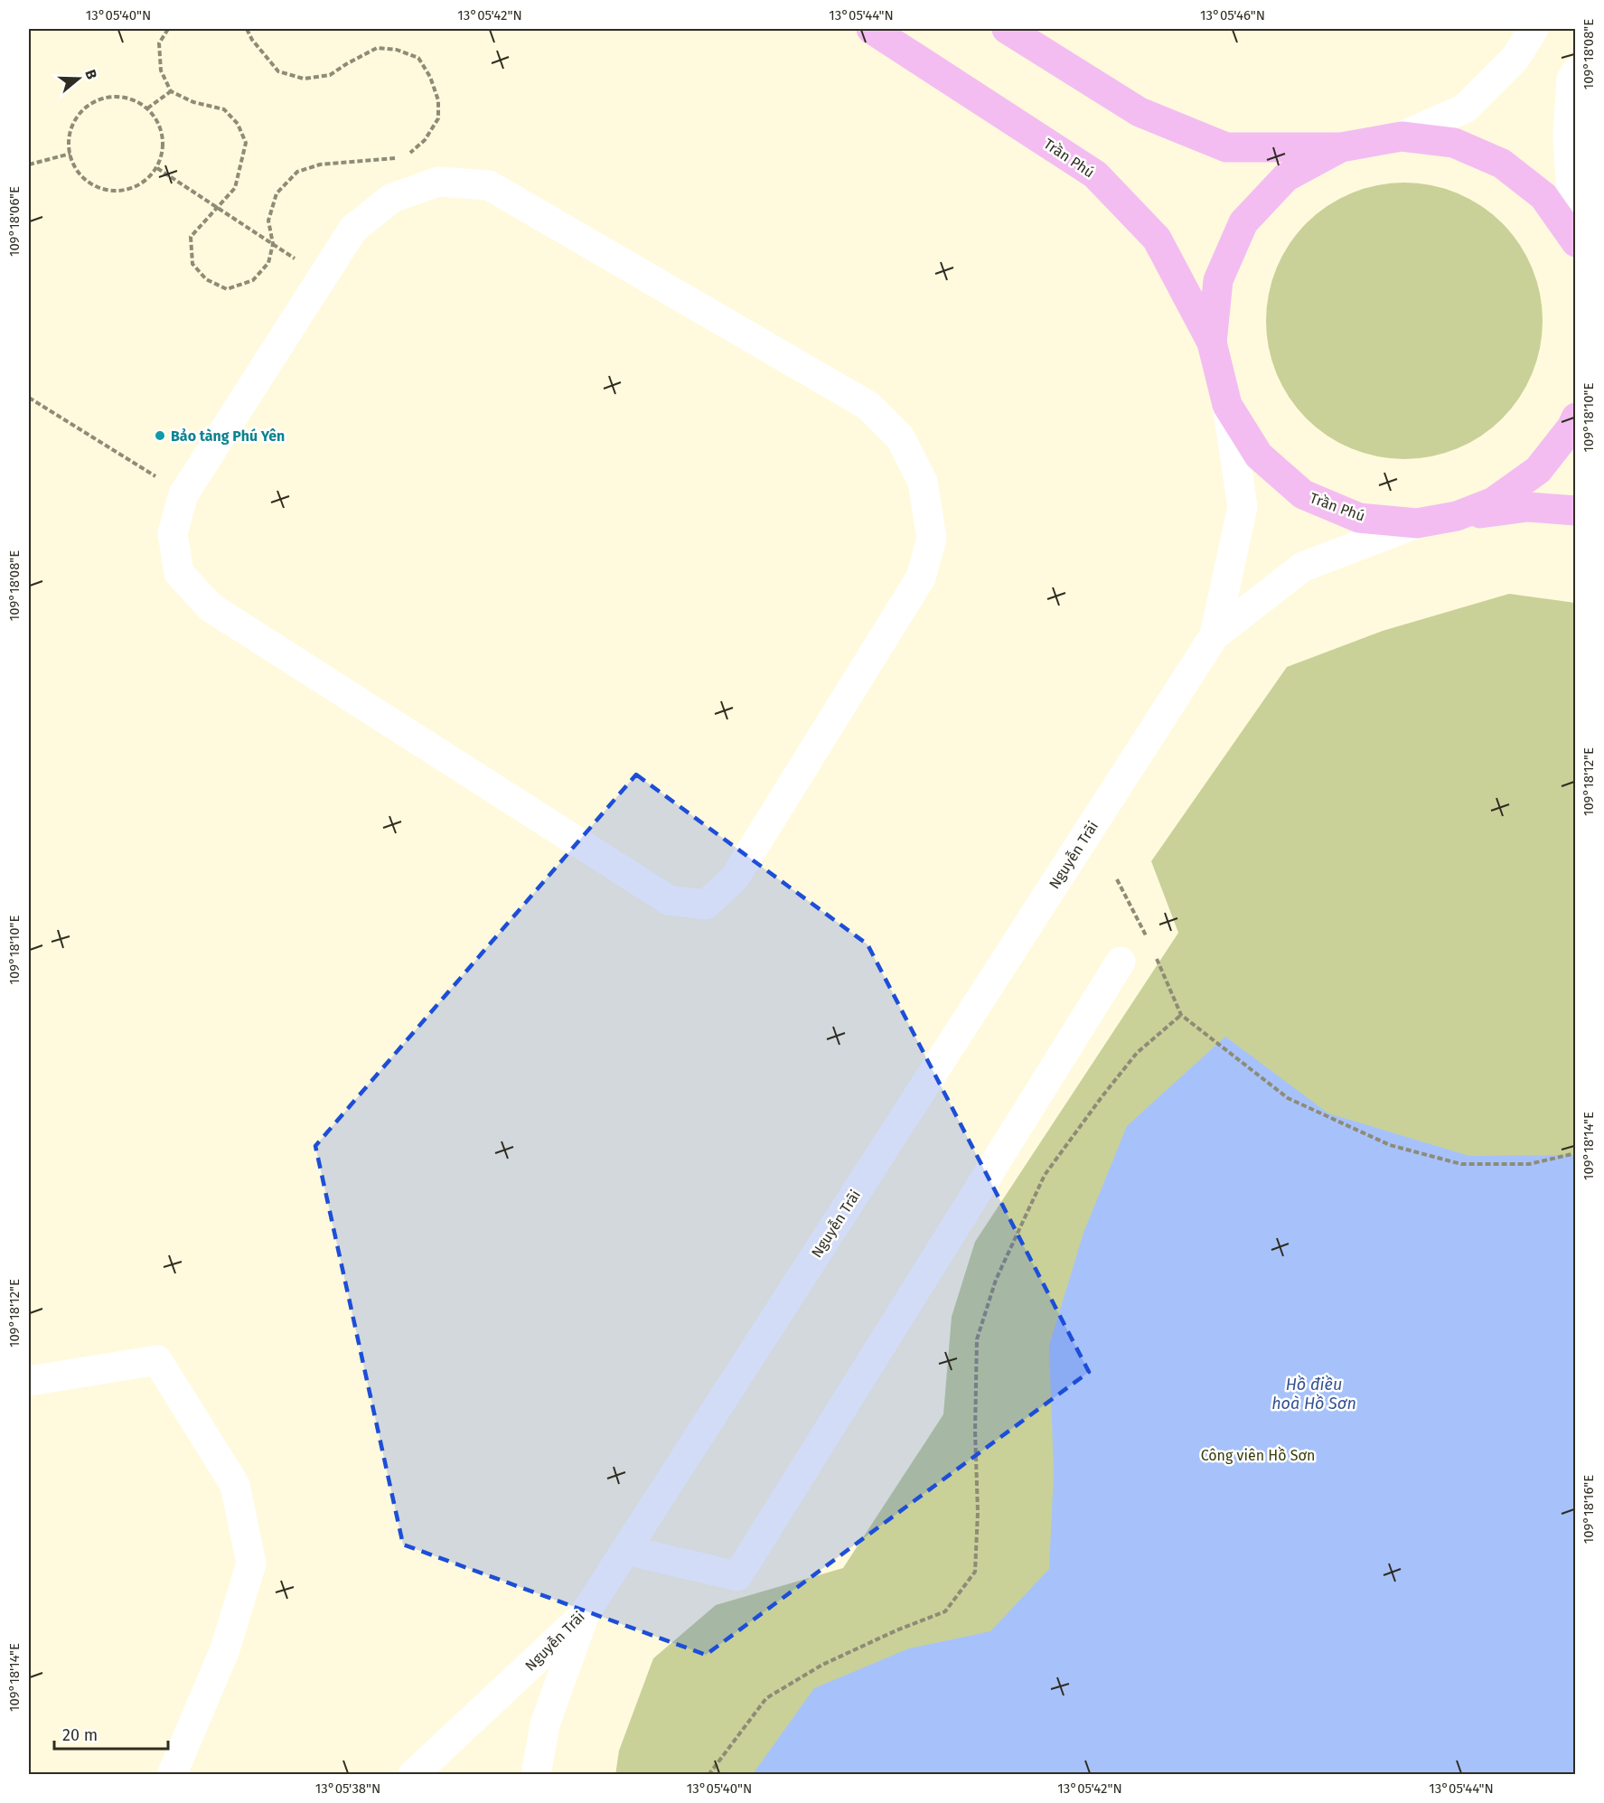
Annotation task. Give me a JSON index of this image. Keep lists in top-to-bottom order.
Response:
{
  "streets": {
    "main road": ["Trần Phú"],
    "street": ["Nguyễn Trãi"]
  },
  "water": ["Hồ điều hoà Hồ Sơn"],
  "parks": ["Công viên Hồ Sơn"],
  "places": ["Bảo tàng Phú Yên"],
  "scale_bar": "20 m",
  "north": "right",
  "coordinates": [
    "13°05'40\"N",
    "13°05'42\"N",
    "13°05'44\"N",
    "13°05'46\"N",
    "109°18'08\"E",
    "109°18'06\"E",
    "109°18'10\"E",
    "109°18'12\"E",
    "109°18'14\"E",
    "109°18'16\"E",
    "13°05'38\"N"
  ]
}
